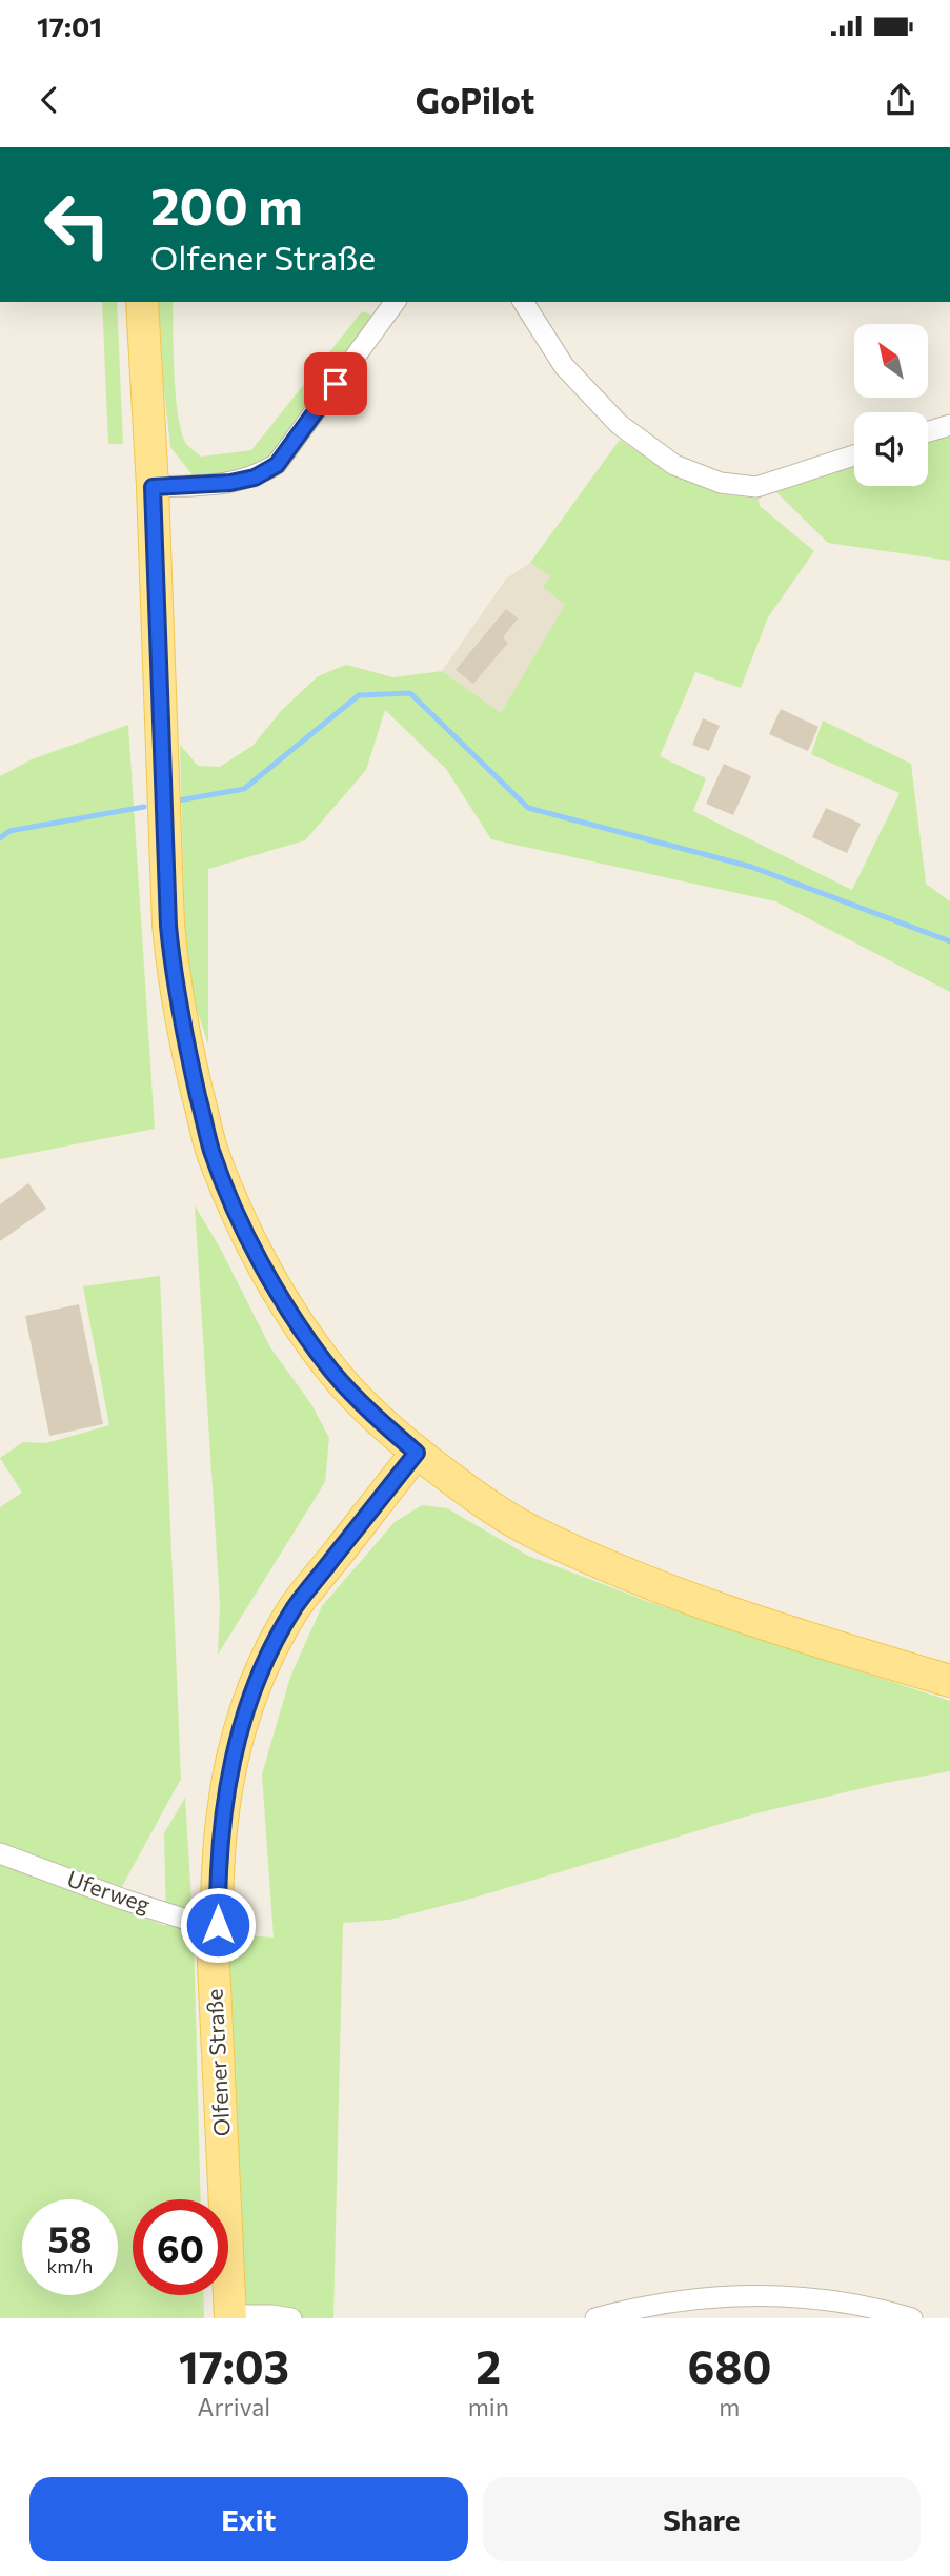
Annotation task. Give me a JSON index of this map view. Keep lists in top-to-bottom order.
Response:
{
  "streets": {
    "main road": ["Olfener Straße"],
    "street": ["Uferweg"]
  },
  "crossings": [
    ["Uferweg", "Olfener Straße"]
  ],
  "north": "top left",
  "page": {
    "status": "17:01",
    "header": "GoPilot",
    "turn": ["200 m", "Olfener Straße"],
    "speed": "58 km/h",
    "limit": "60",
    "eta": [
      "17:03",
      "Arrival",
      "2",
      "min",
      "680",
      "m"
    ],
    "buttons": ["Exit", "Share"]
  }
}
